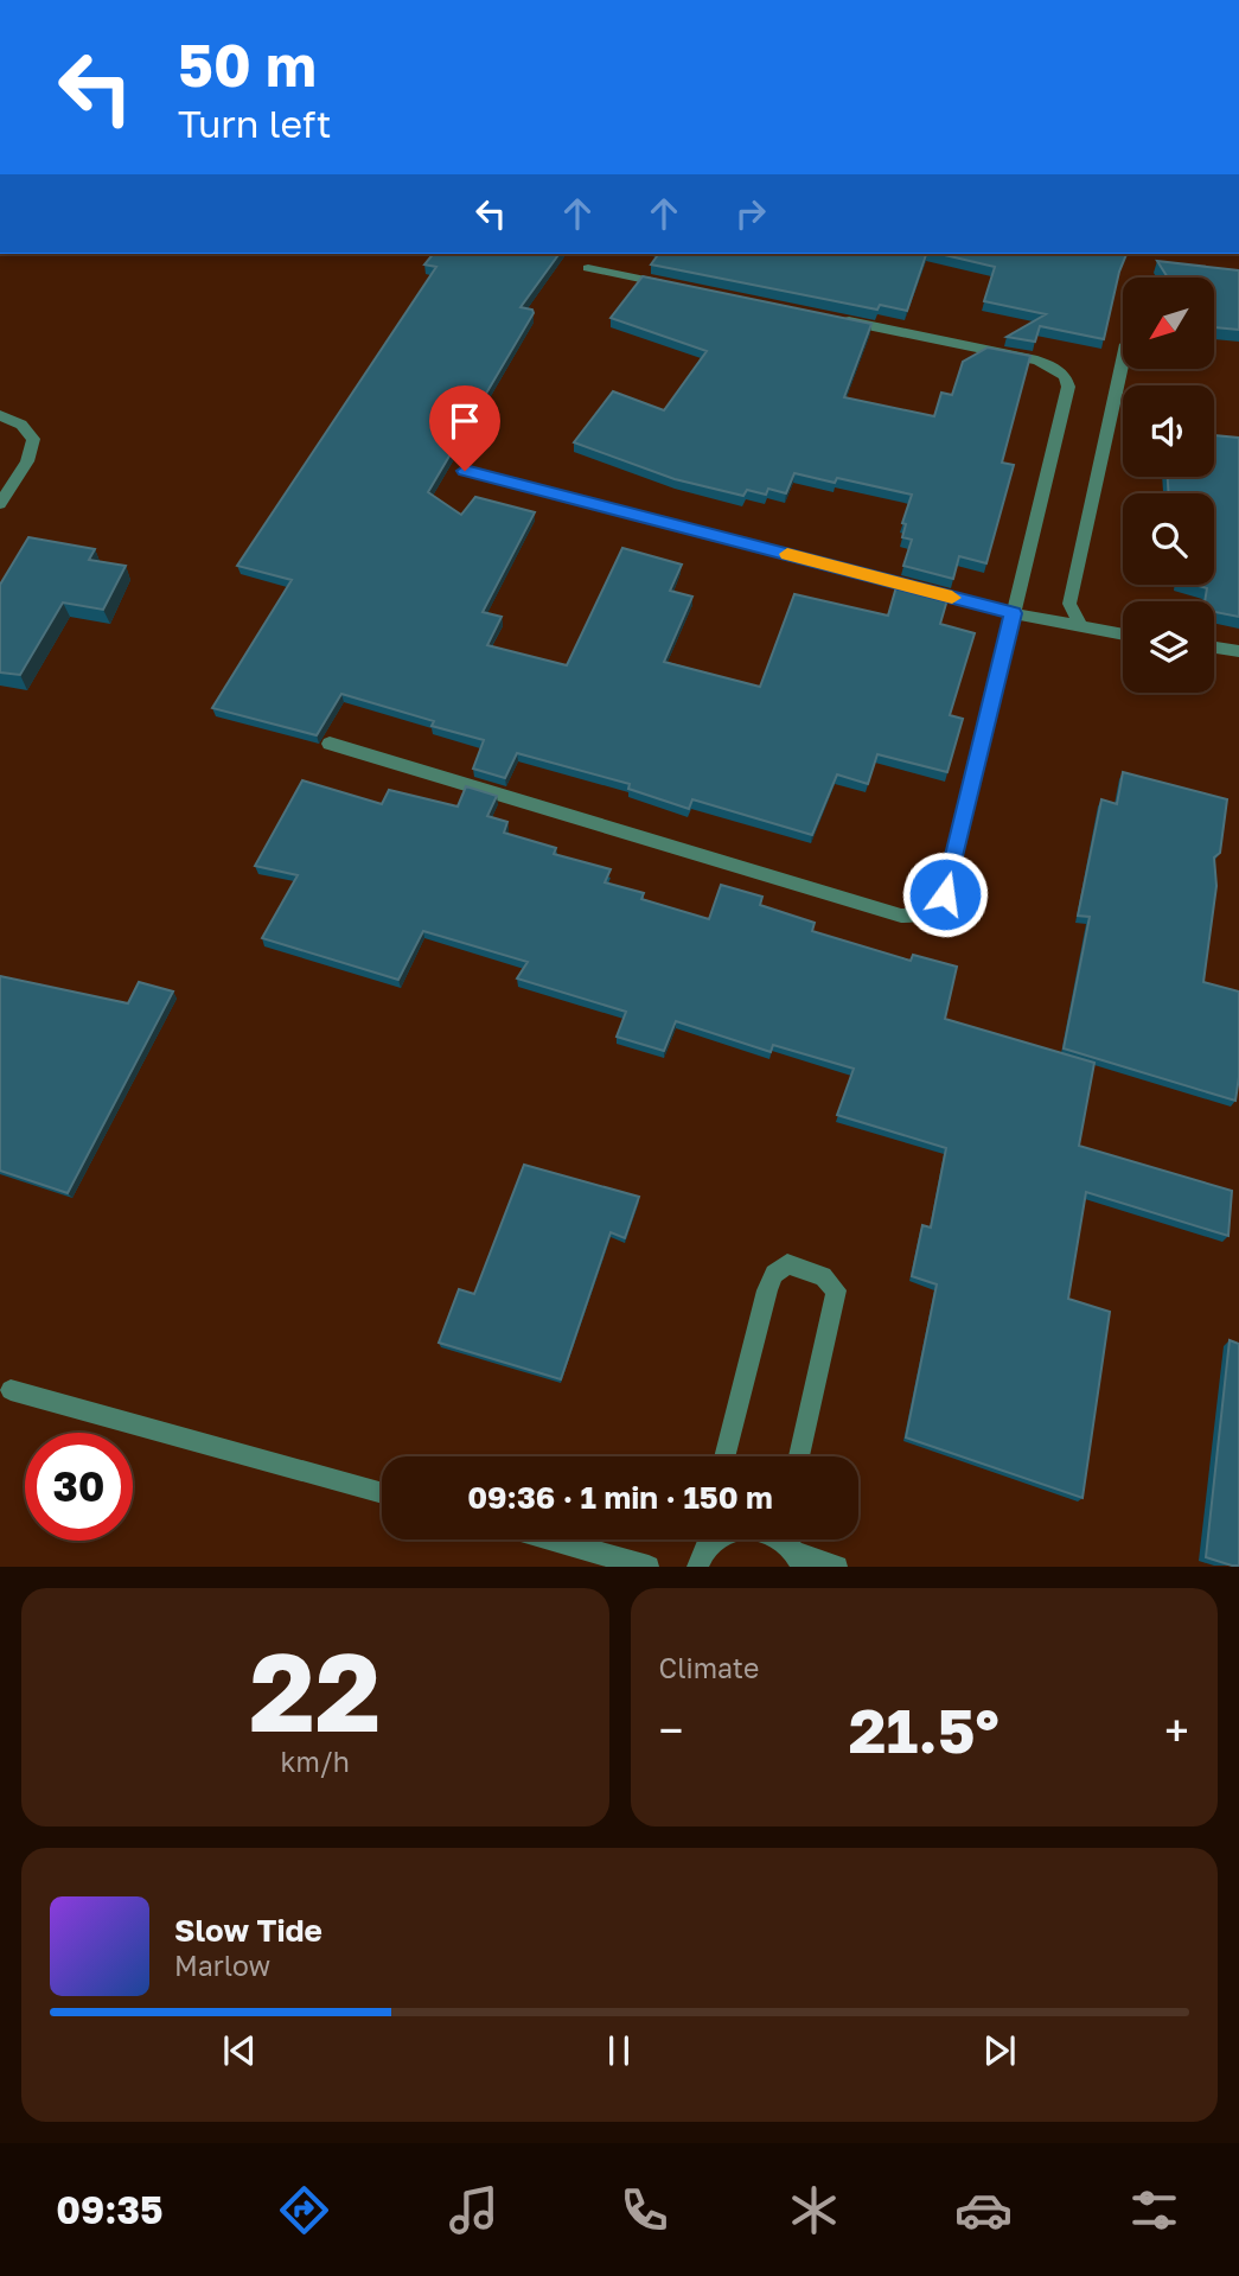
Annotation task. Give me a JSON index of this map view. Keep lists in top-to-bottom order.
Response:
{
  "north": "bottom left",
  "page": {
    "turn": ["50 m", "Turn left"],
    "limit": "30",
    "trip": "09:36 · 1 min · 150 m",
    "tile": [
      ["22", "km/h"],
      "Climate"
    ],
    "heat": ["−", "21.5°", "+"],
    "song": ["Slow Tide", "Marlow"],
    "tabs": "09:35"
  }
}
